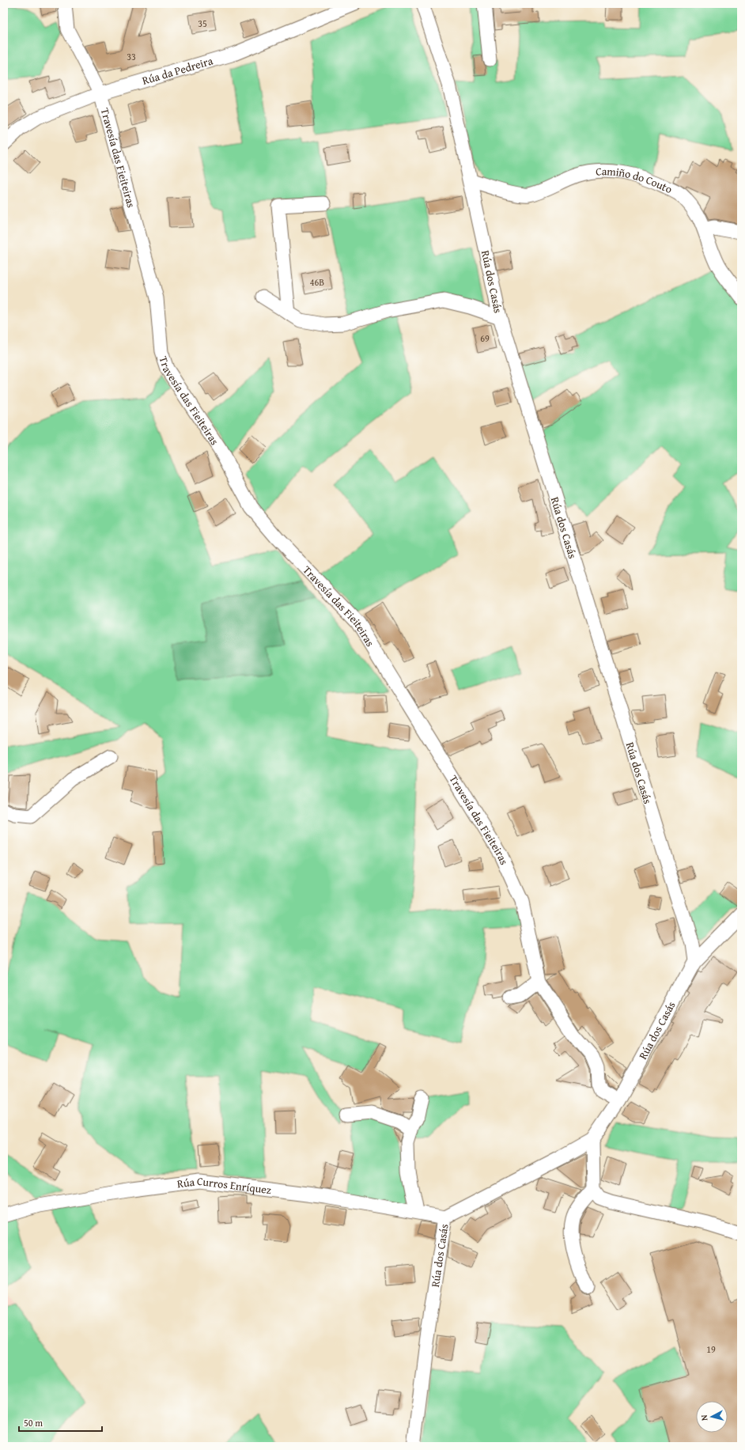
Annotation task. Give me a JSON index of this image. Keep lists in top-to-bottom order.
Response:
{
  "streets": {
    "street": [
      "Rúa da Pedreira",
      "Travesía das Fieiteiras",
      "Camiño do Couto",
      "Rúa dos Casás",
      "Rúa Curros Enríquez"
    ]
  },
  "crossings": [
    ["Rúa da Pedreira", "Travesía das Fieiteiras"],
    ["Travesía das Fieiteiras", "Rúa dos Casás"],
    ["Camiño do Couto", "Rúa dos Casás"],
    ["Rúa dos Casás", "Rúa Curros Enríquez"]
  ],
  "house_numbers": [
    "35",
    "33",
    "46B",
    "69",
    "19"
  ],
  "scale_bar": "50 m",
  "north": "left"
}
